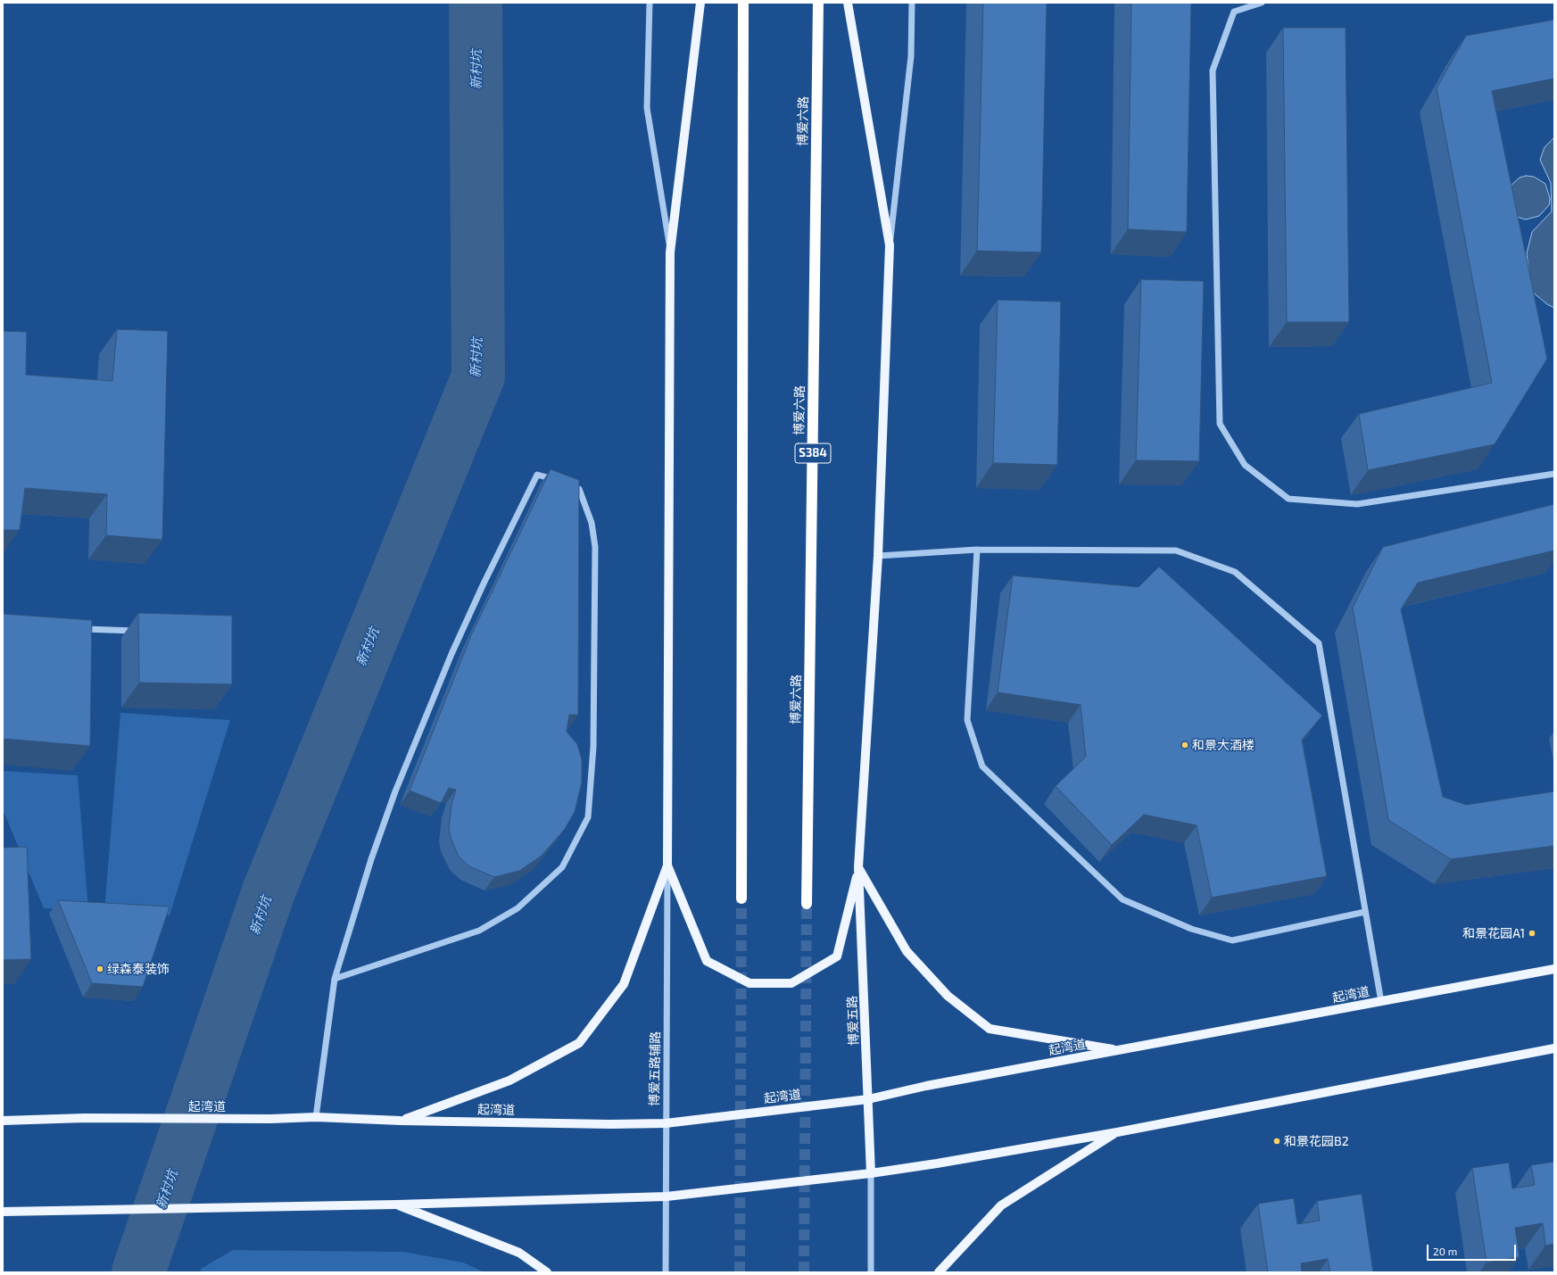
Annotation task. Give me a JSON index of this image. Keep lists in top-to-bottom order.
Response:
{
  "streets": {
    "highway": ["博爱六路", "S384"],
    "main road": ["起湾道", "博爱五路"],
    "street": ["博爱五路辅路"]
  },
  "crossings": [
    ["起湾道", "博爱五路"],
    ["起湾道", "博爱五路辅路"]
  ],
  "water": ["新村坑"],
  "places": [
    "和景大酒楼",
    "和景花园A1",
    "绿森泰装饰",
    "和景花园B2"
  ],
  "scale_bar": "20 m"
}
